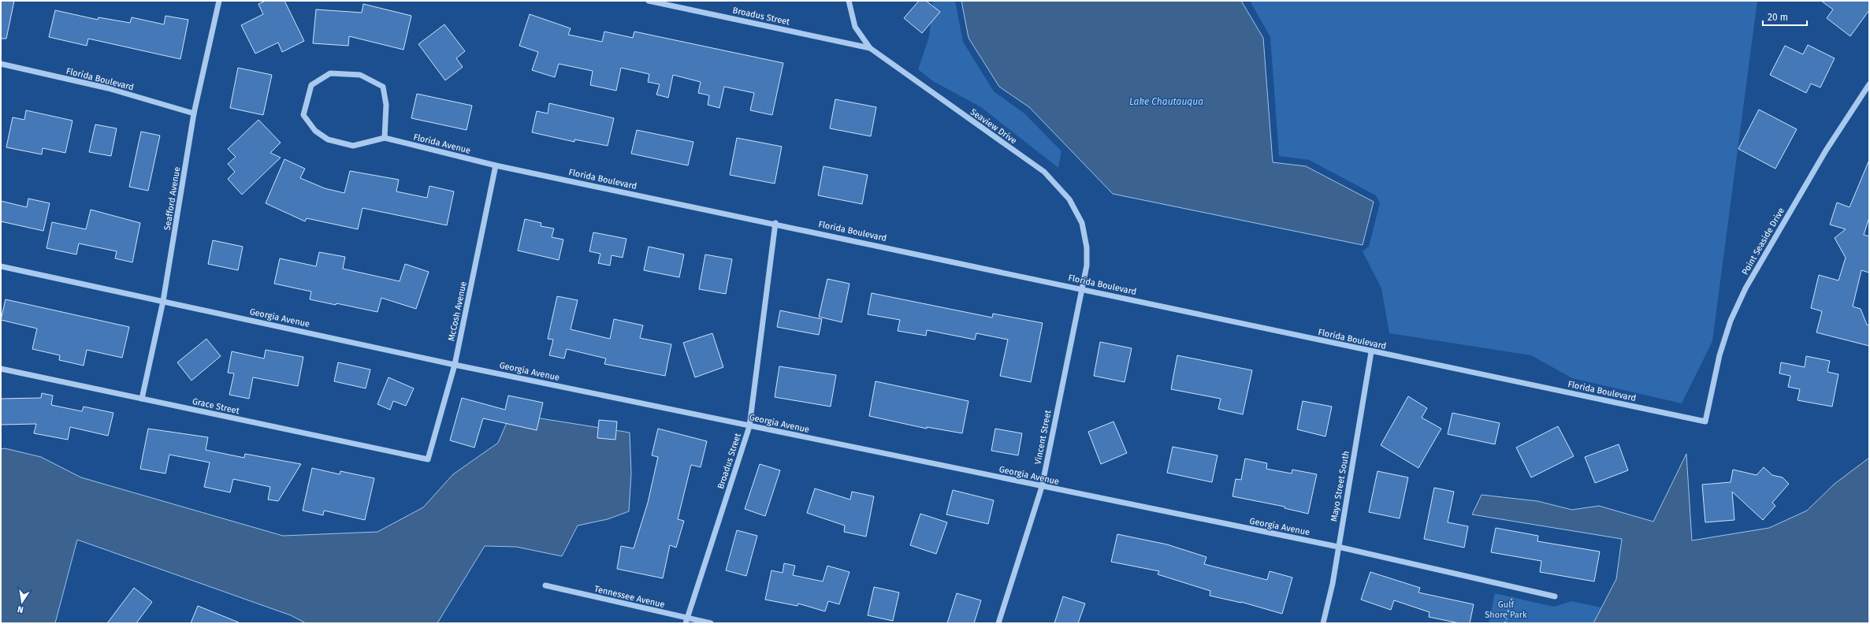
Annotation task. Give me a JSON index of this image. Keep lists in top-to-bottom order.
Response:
{
  "streets": {
    "street": [
      "Broadus Street",
      "Florida Boulevard",
      "Seaview Drive",
      "Florida Avenue",
      "Seafford Avenue",
      "Point Seaside Drive",
      "McCosh Avenue",
      "Georgia Avenue",
      "Grace Street",
      "Vincent Street",
      "Mayo Street South",
      "Tennessee Avenue"
    ]
  },
  "crossings": [
    ["Broadus Street", "Florida Boulevard"],
    ["Broadus Street", "Seaview Drive"],
    ["Broadus Street", "Georgia Avenue"],
    ["Broadus Street", "Tennessee Avenue"],
    ["Florida Boulevard", "Seaview Drive"],
    ["Florida Boulevard", "Florida Avenue"],
    ["Florida Boulevard", "Seafford Avenue"],
    ["Florida Boulevard", "Point Seaside Drive"],
    ["Florida Boulevard", "McCosh Avenue"],
    ["Florida Boulevard", "Vincent Street"],
    ["Florida Boulevard", "Mayo Street South"],
    ["Seaview Drive", "Vincent Street"],
    ["Florida Avenue", "McCosh Avenue"],
    ["Seafford Avenue", "Georgia Avenue"],
    ["Seafford Avenue", "Grace Street"],
    ["McCosh Avenue", "Georgia Avenue"],
    ["McCosh Avenue", "Grace Street"],
    ["Georgia Avenue", "Vincent Street"],
    ["Georgia Avenue", "Mayo Street South"]
  ],
  "water": ["Lake Chautauqua"],
  "parks": ["Gulf Shore Park"],
  "scale_bar": "20 m",
  "north": "bottom"
}
